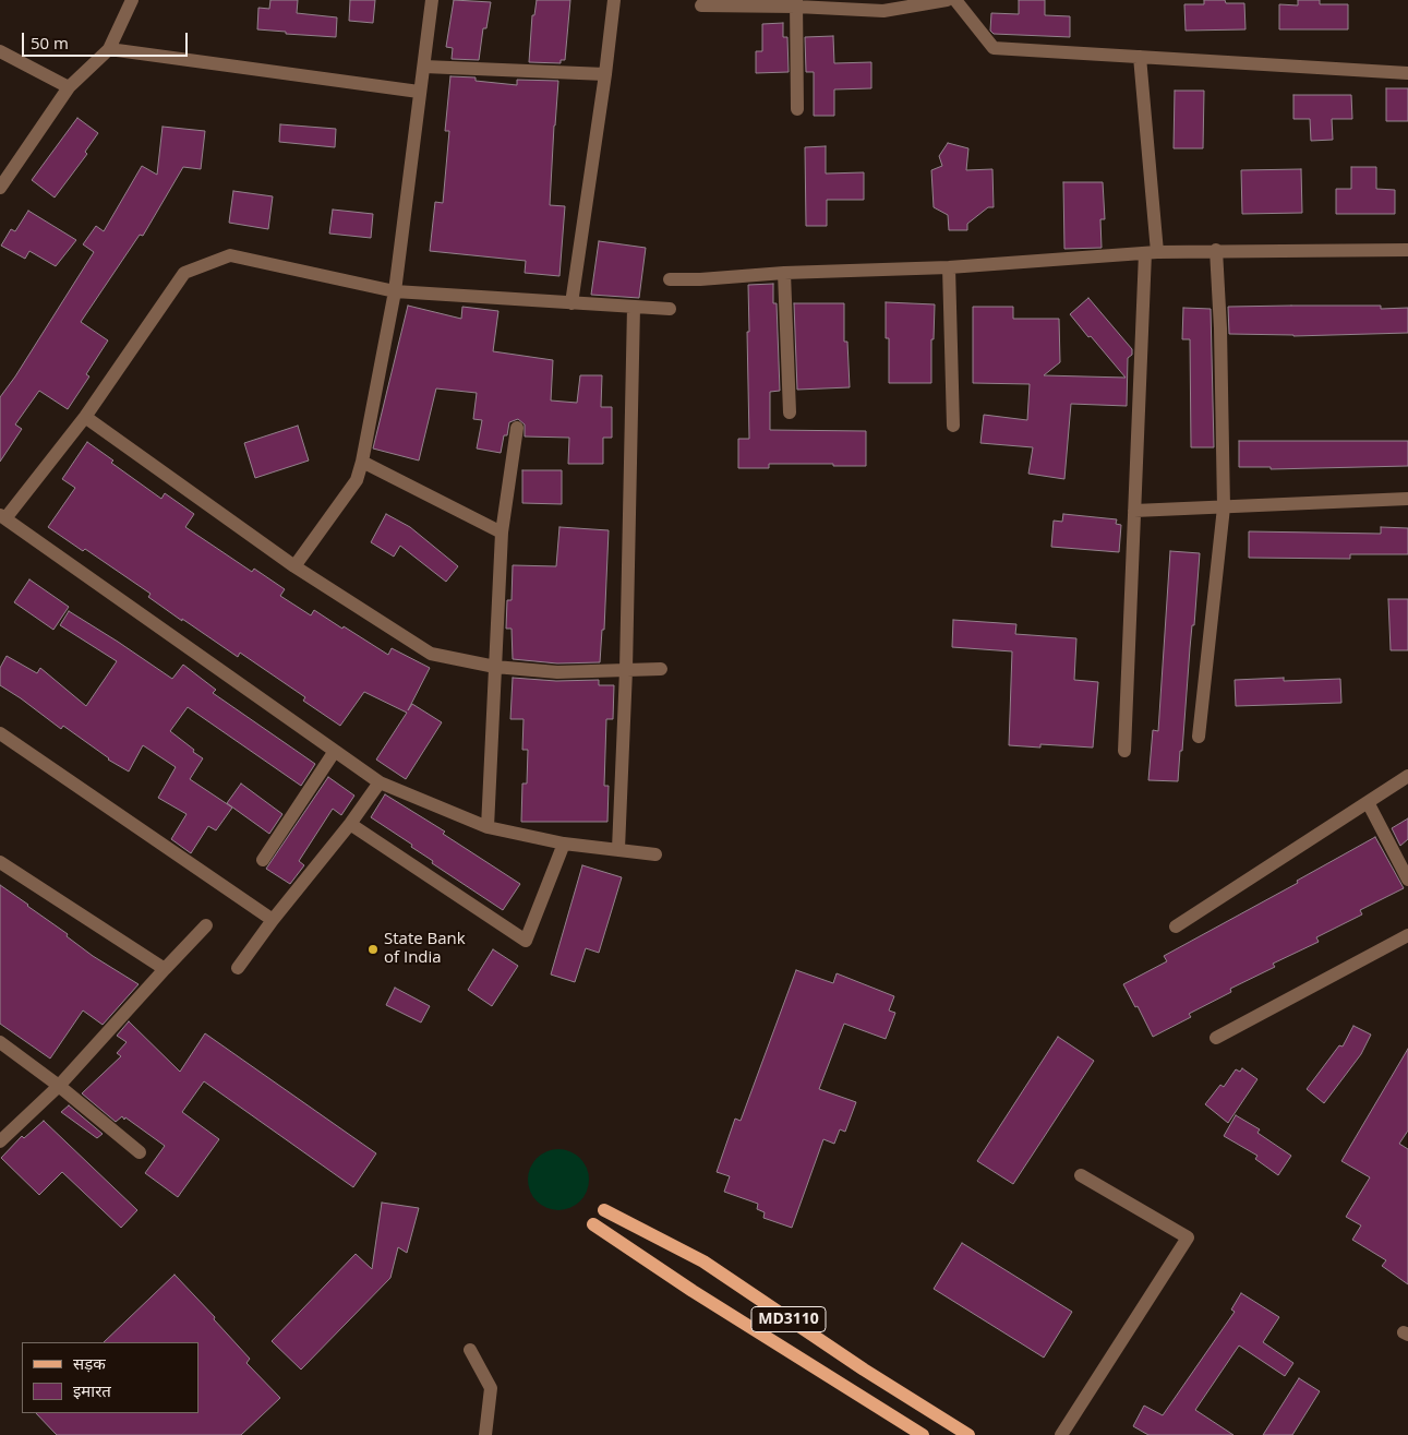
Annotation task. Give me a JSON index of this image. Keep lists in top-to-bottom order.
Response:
{
  "streets": {
    "main road": ["MD3110"]
  },
  "places": ["State Bank of India"],
  "legend": ["सड़क", "इमारत"],
  "scale_bar": "50 m"
}
